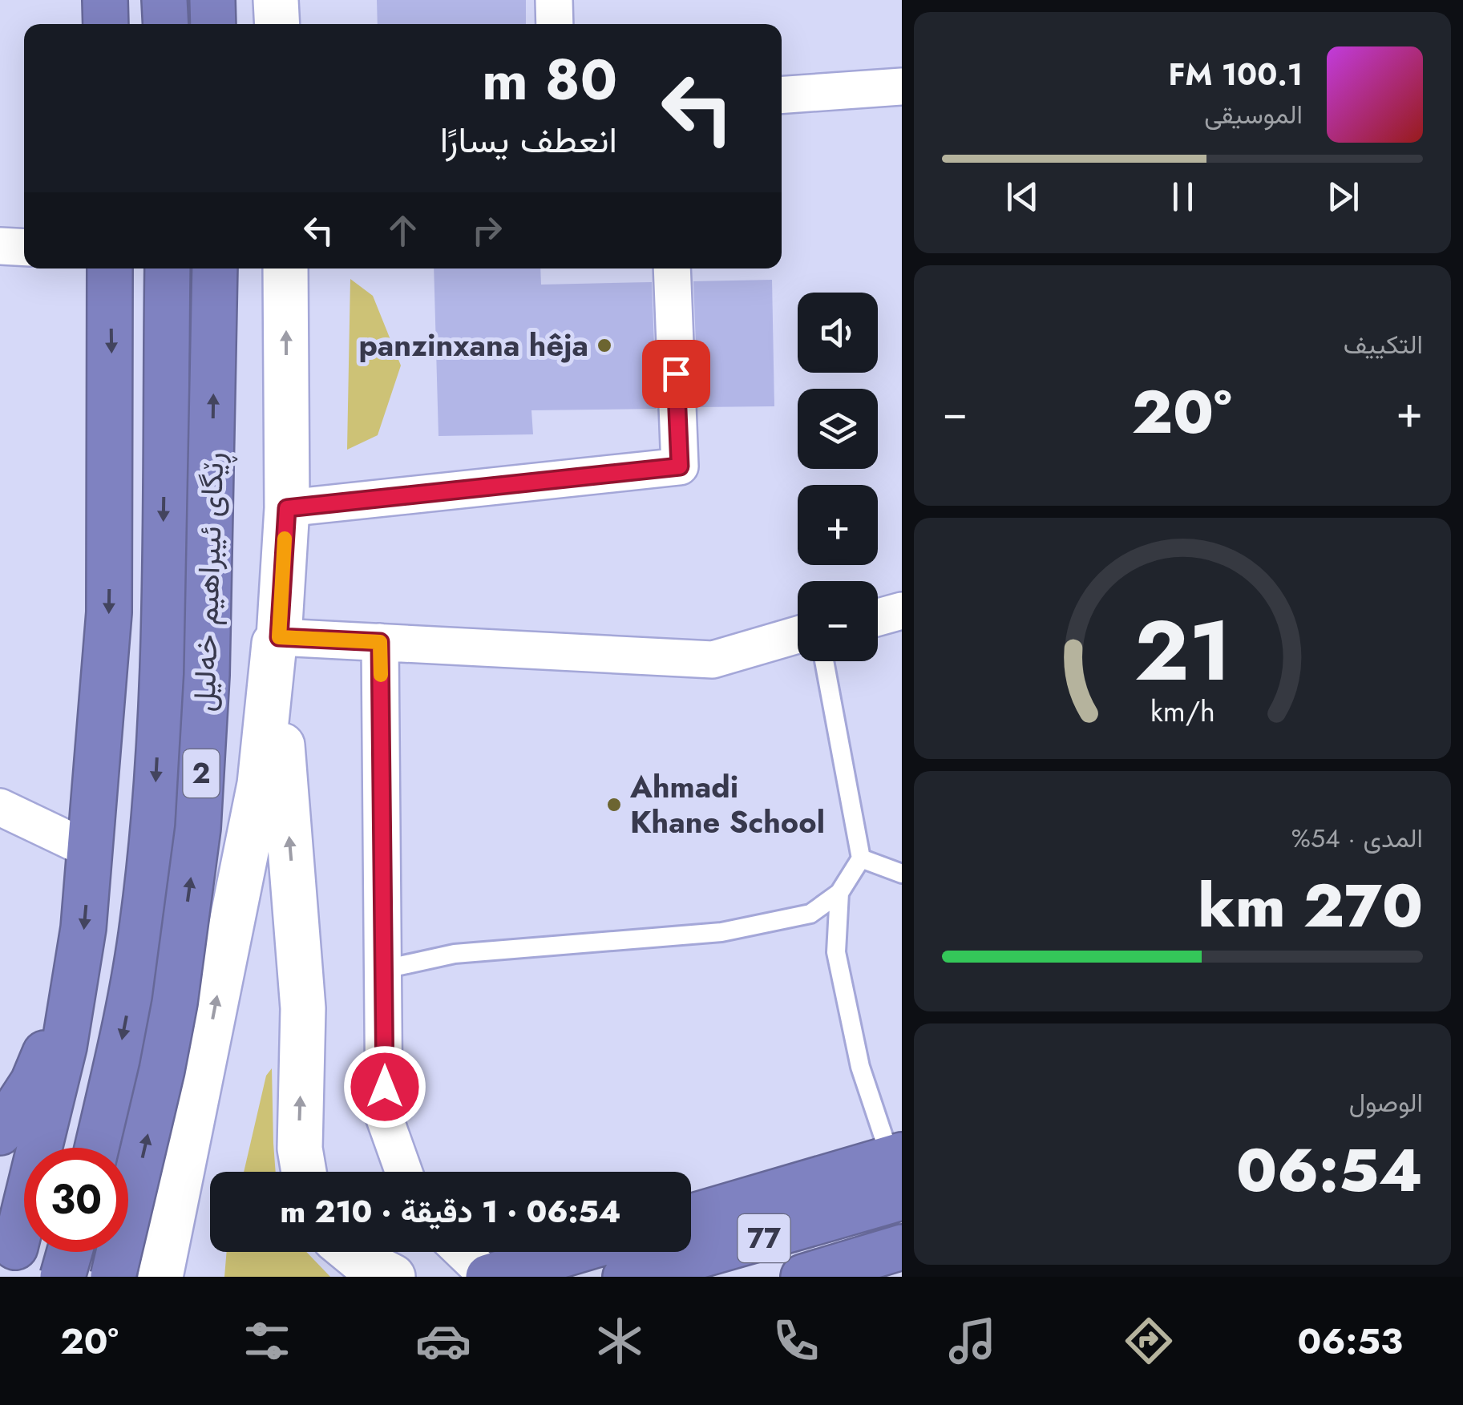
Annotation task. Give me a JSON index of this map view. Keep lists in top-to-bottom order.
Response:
{
  "streets": {
    "highway": ["ڕێگای ئیبراهیم خەلیل", "2", "77"]
  },
  "places": ["panzinxana hêja", "Ahmadi Khane School"],
  "page": {
    "turn": ["80 m", "انعطف يسارًا"],
    "song": ["100.1 FM", "الموسيقى"],
    "tile": [
      "التكييف",
      ["المدى · 54%", "270 km"],
      ["الوصول", "06:54"]
    ],
    "map_buttons": ["+", "−"],
    "heat": ["−", "20°", "+"],
    "limit": "30",
    "trip": "06:54 · 1 دقيقة · 210 m",
    "tabs": ["06:53", "20°"],
    "gauge": ["21", "km/h"]
  }
}
